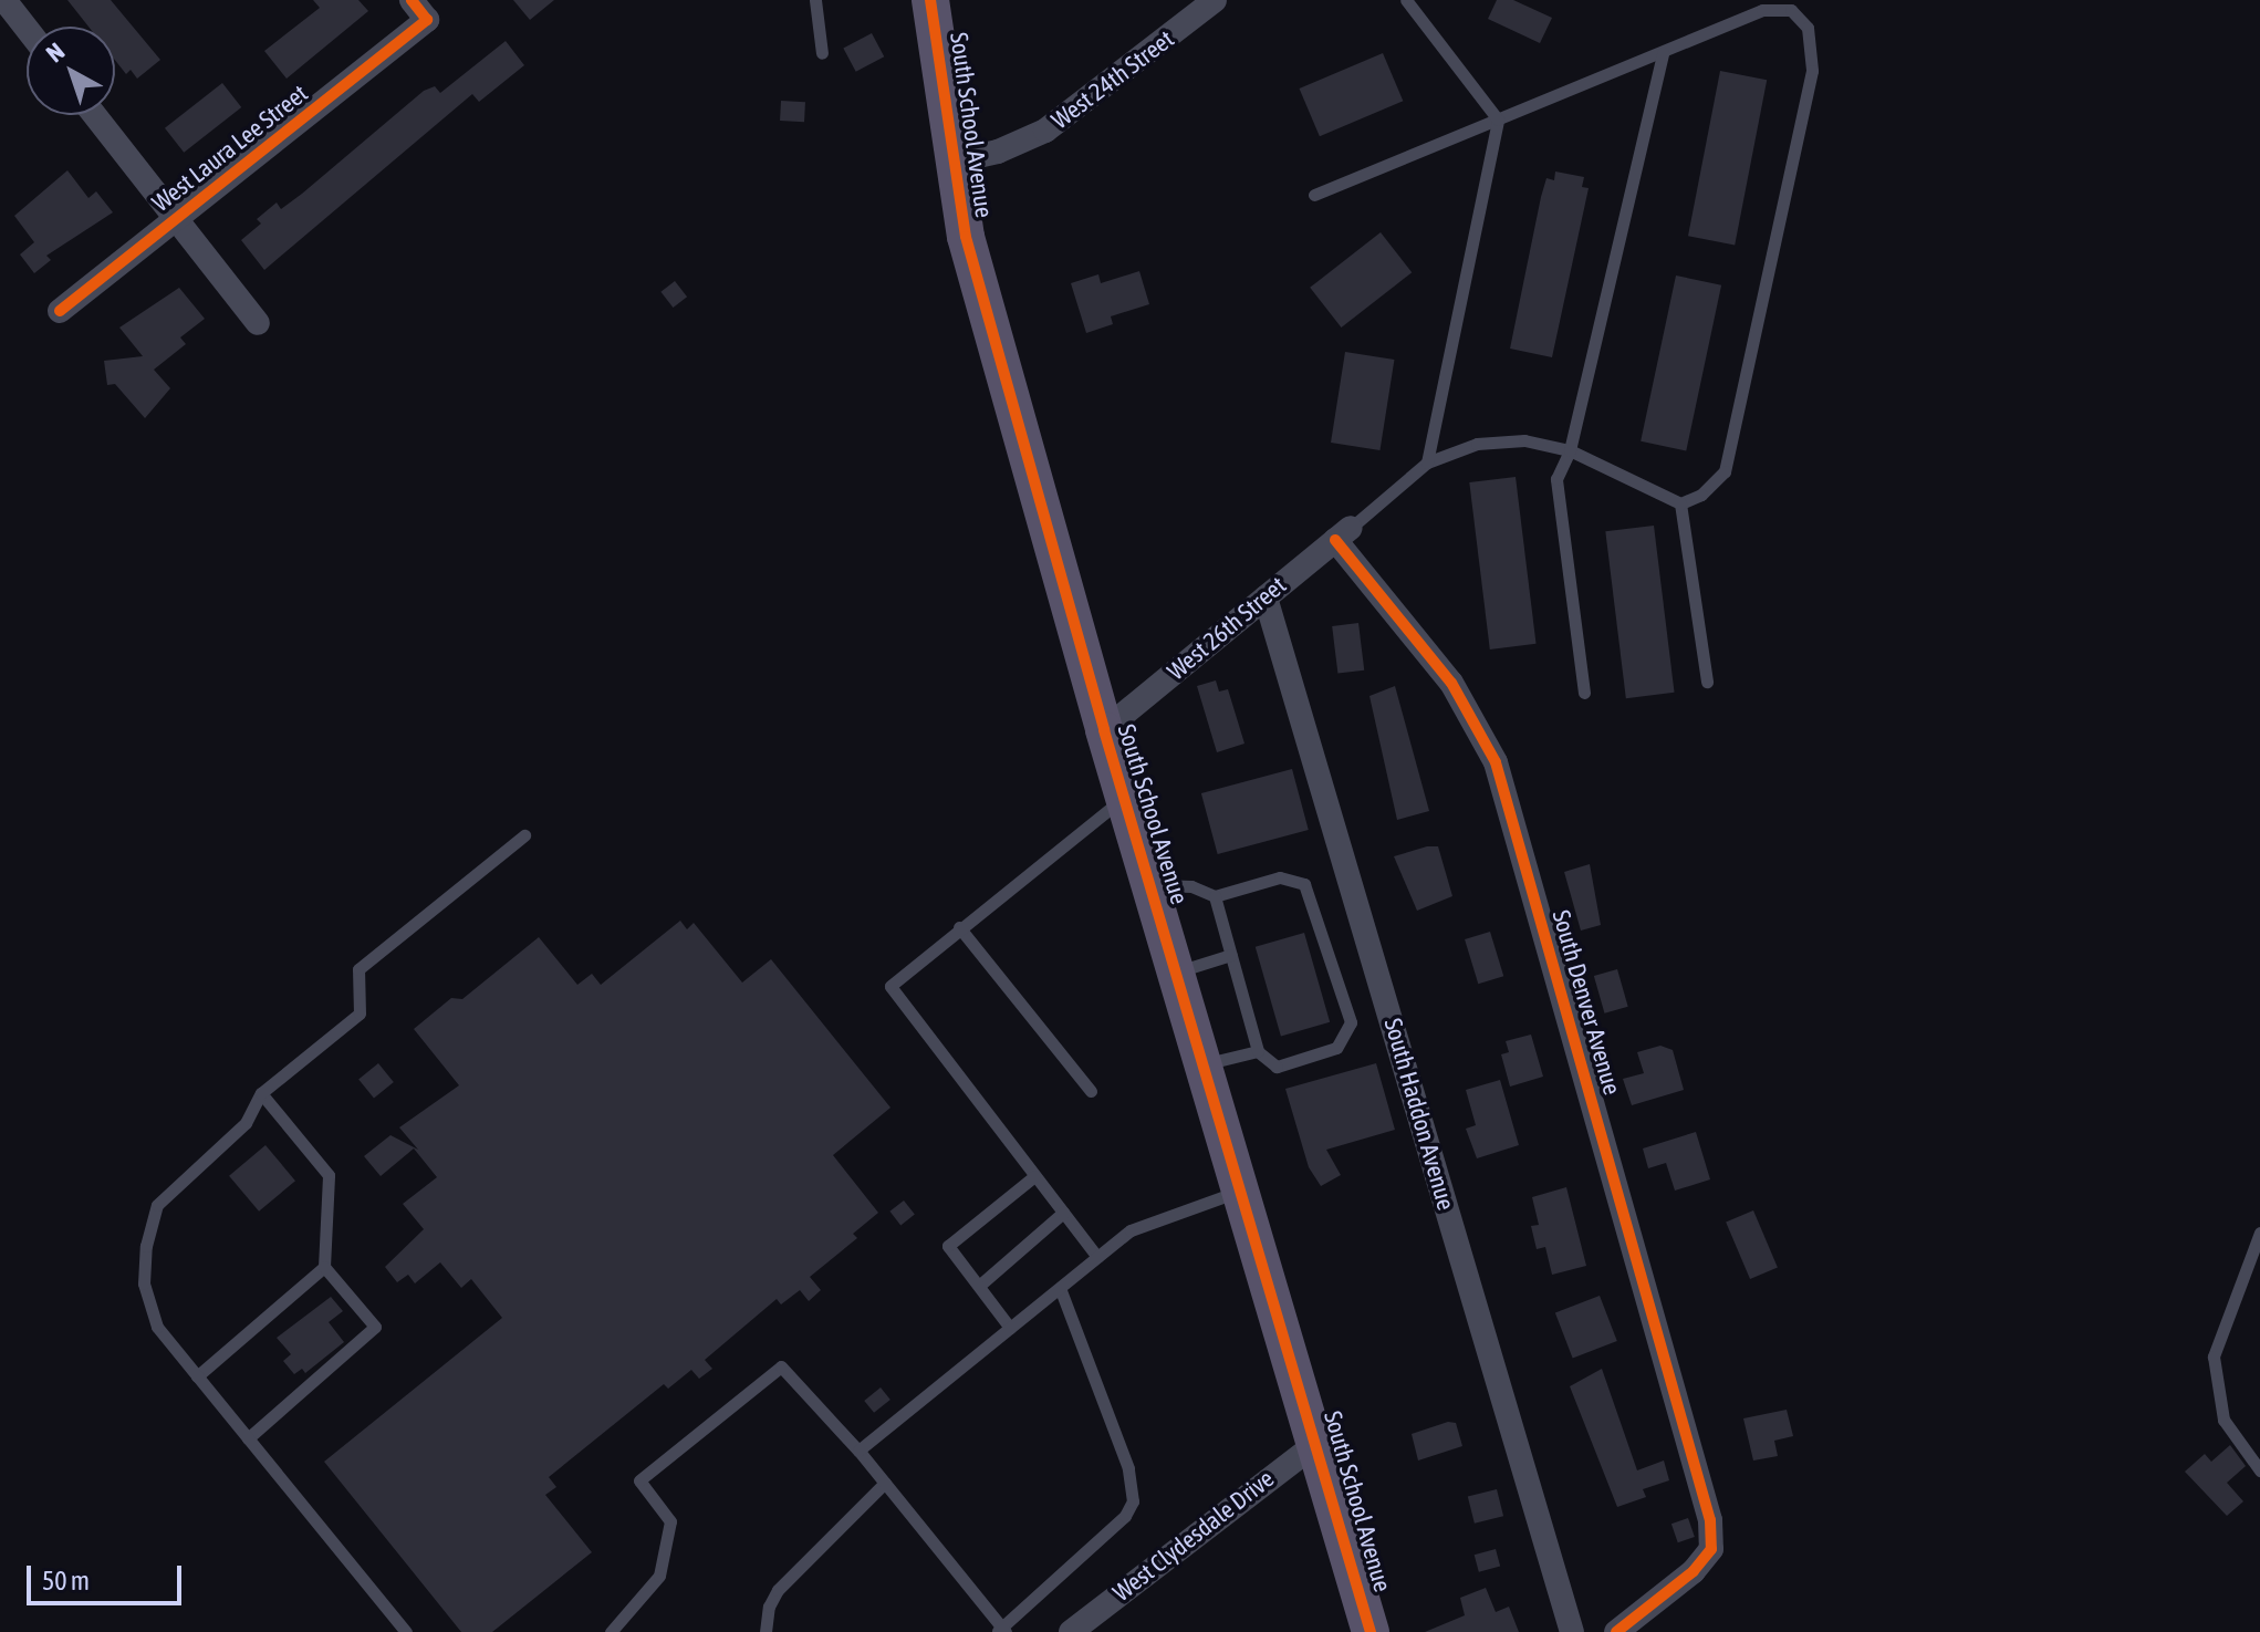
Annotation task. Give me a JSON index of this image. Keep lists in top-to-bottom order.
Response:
{
  "streets": {
    "main road": ["South School Avenue"],
    "street": [
      "West 24th Street",
      "West Laura Lee Street",
      "West 26th Street",
      "South Denver Avenue",
      "South Haddon Avenue",
      "West Clydesdale Drive"
    ]
  },
  "crossings": [
    ["West 24th Street", "South School Avenue"],
    ["South School Avenue", "West 26th Street"],
    ["South School Avenue", "West Clydesdale Drive"],
    ["West 26th Street", "South Denver Avenue"],
    ["West 26th Street", "South Haddon Avenue"]
  ],
  "scale_bar": "50 m",
  "north": "top left"
}
